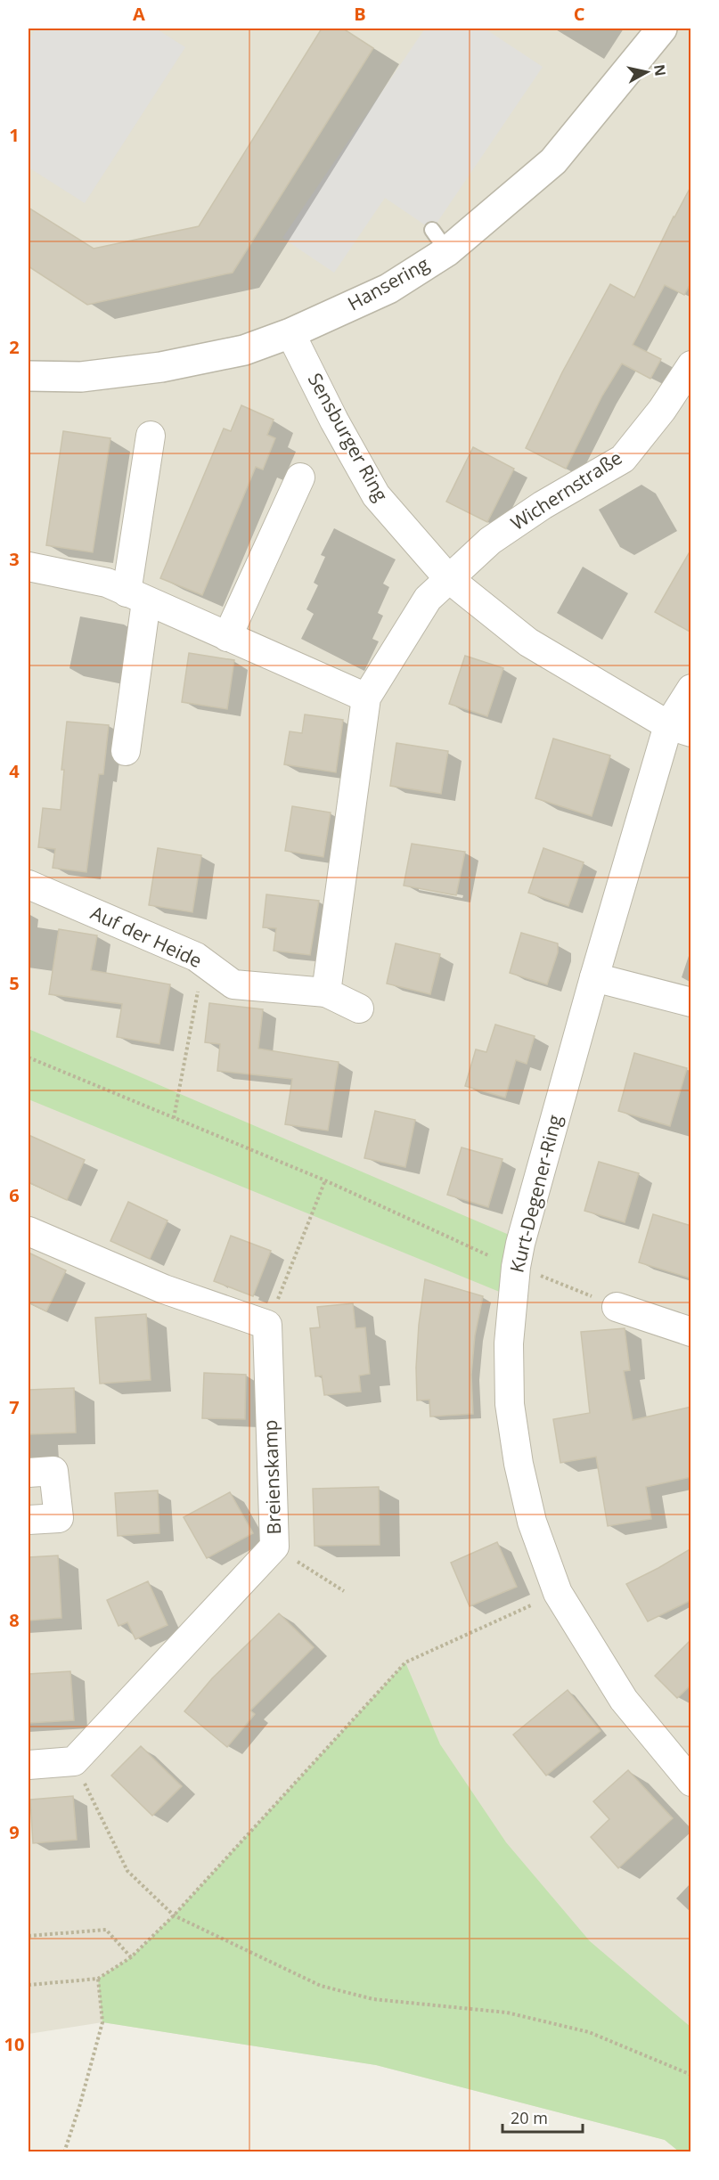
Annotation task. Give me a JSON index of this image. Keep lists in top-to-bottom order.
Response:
{
  "streets": {
    "street": [
      "Hansering",
      "Sensburger Ring",
      "Wichernstraße",
      "Auf der Heide",
      "Kurt-Degener-Ring",
      "Breienskamp"
    ]
  },
  "crossings": [
    ["Hansering", "Sensburger Ring"],
    ["Sensburger Ring", "Wichernstraße"],
    ["Sensburger Ring", "Kurt-Degener-Ring"]
  ],
  "scale_bar": "20 m",
  "north": "right",
  "grid": {
    "columns": ["A", "B", "C"],
    "rows": [
      "1",
      "2",
      "3",
      "4",
      "5",
      "6",
      "7",
      "8",
      "9",
      "10"
    ]
  }
}
